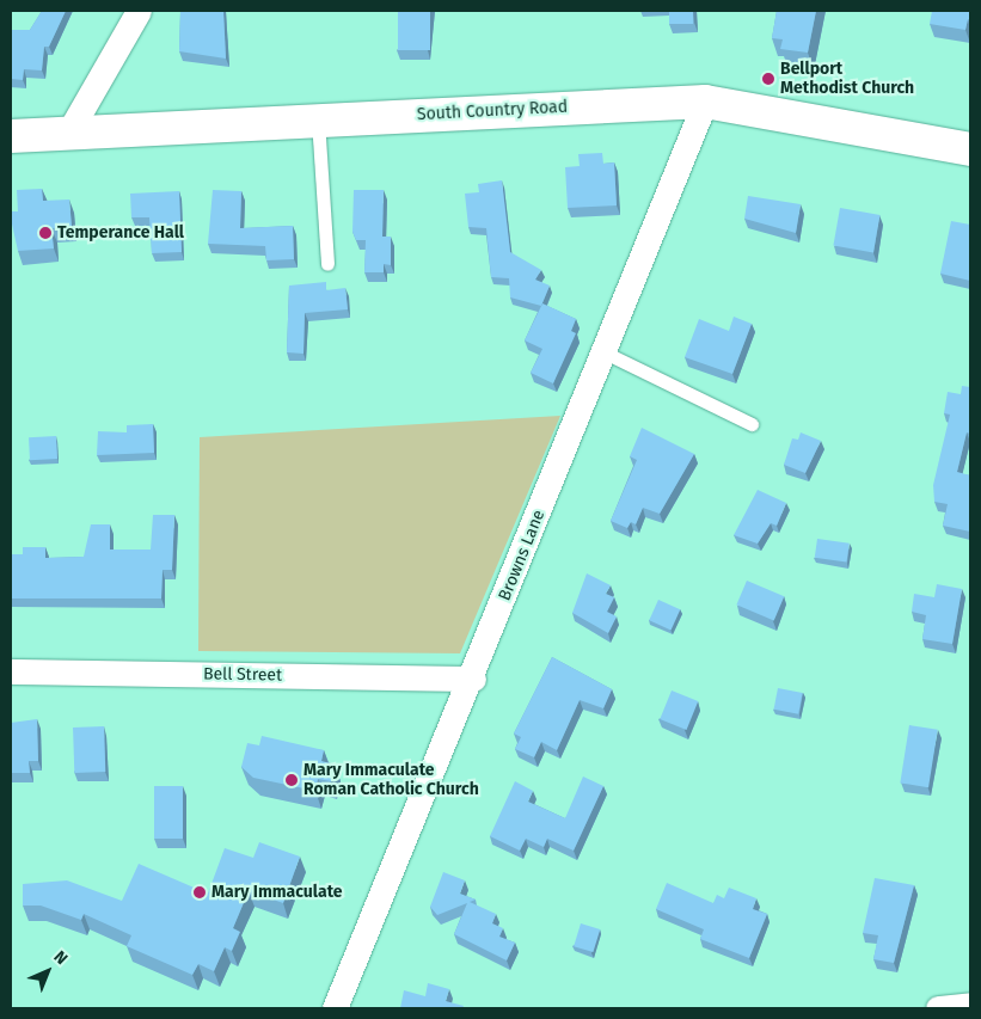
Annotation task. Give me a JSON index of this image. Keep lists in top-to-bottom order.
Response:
{
  "streets": {
    "main road": ["South Country Road"],
    "street": ["Browns Lane", "Bell Street"]
  },
  "crossings": [
    ["South Country Road", "Browns Lane"],
    ["Browns Lane", "Bell Street"]
  ],
  "places": [
    "Bellport Methodist Church",
    "Temperance Hall",
    "Mary Immaculate Roman Catholic Church",
    "Mary Immaculate"
  ],
  "north": "top right"
}
